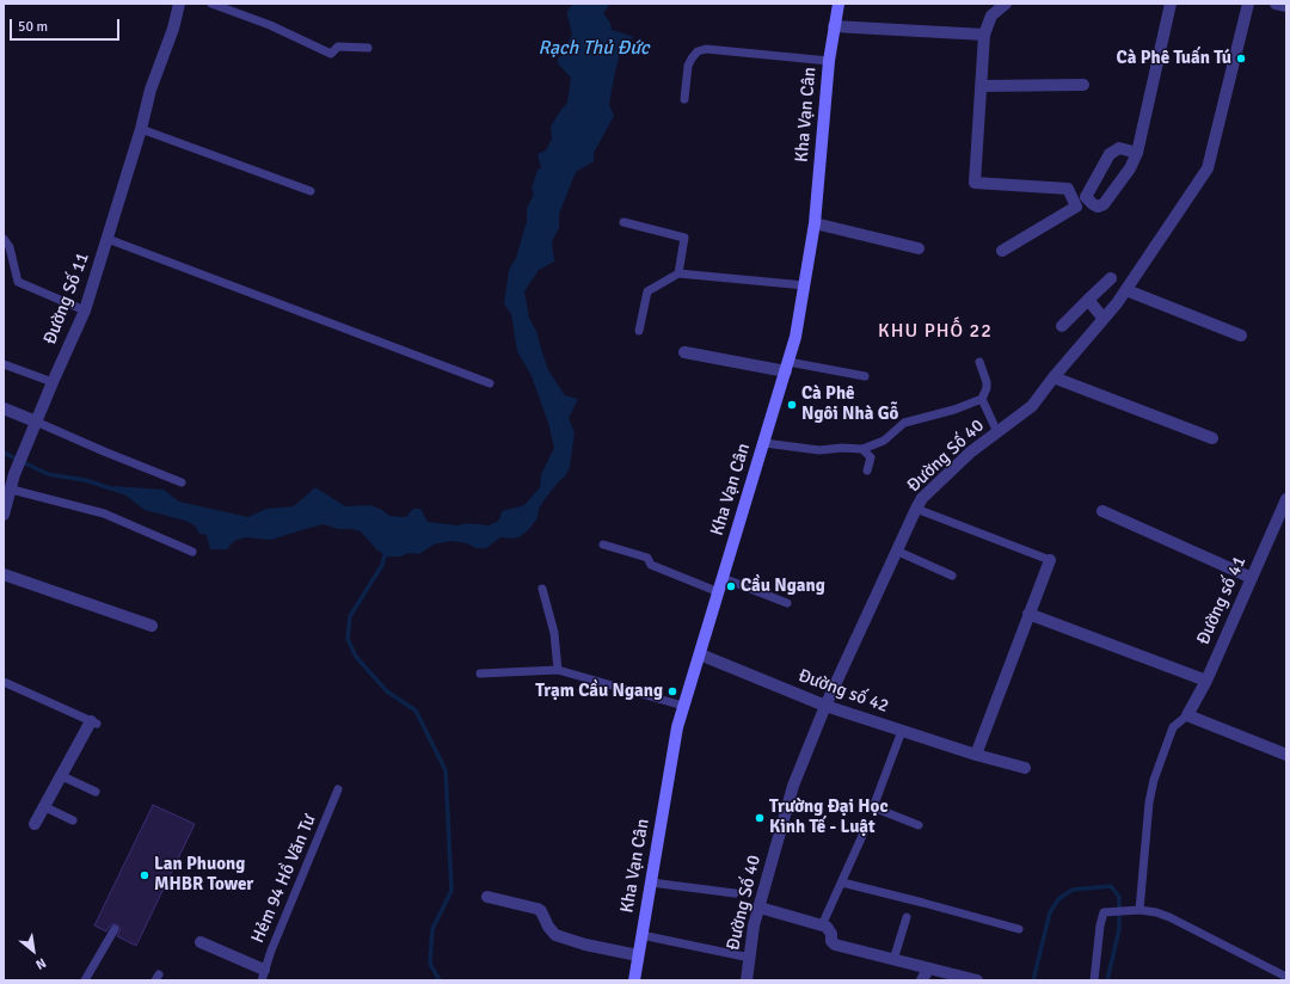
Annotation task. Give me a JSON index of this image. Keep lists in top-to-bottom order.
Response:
{
  "streets": {
    "main road": ["Kha Vạn Cân"],
    "street": [
      "Đường Số 11",
      "Đường Số 40",
      "Đường số 41",
      "Đường số 42"
    ],
    "lane": ["Hẻm 94 Hồ Văn Tư"]
  },
  "crossings": [
    ["Kha Vạn Cân", "Đường số 42"],
    ["Đường Số 40", "Đường số 42"]
  ],
  "districts": ["KHU PHỐ 22"],
  "water": ["Rạch Thủ Đức"],
  "places": [
    "Cà Phê Tuấn Tú",
    "Cà Phê Ngôi Nhà Gỗ",
    "Cầu Ngang",
    "Trạm Cầu Ngang",
    "Trường Đại Học Kinh Tế - Luật",
    "Lan Phuong MHBR Tower"
  ],
  "scale_bar": "50 m",
  "north": "bottom right"
}
